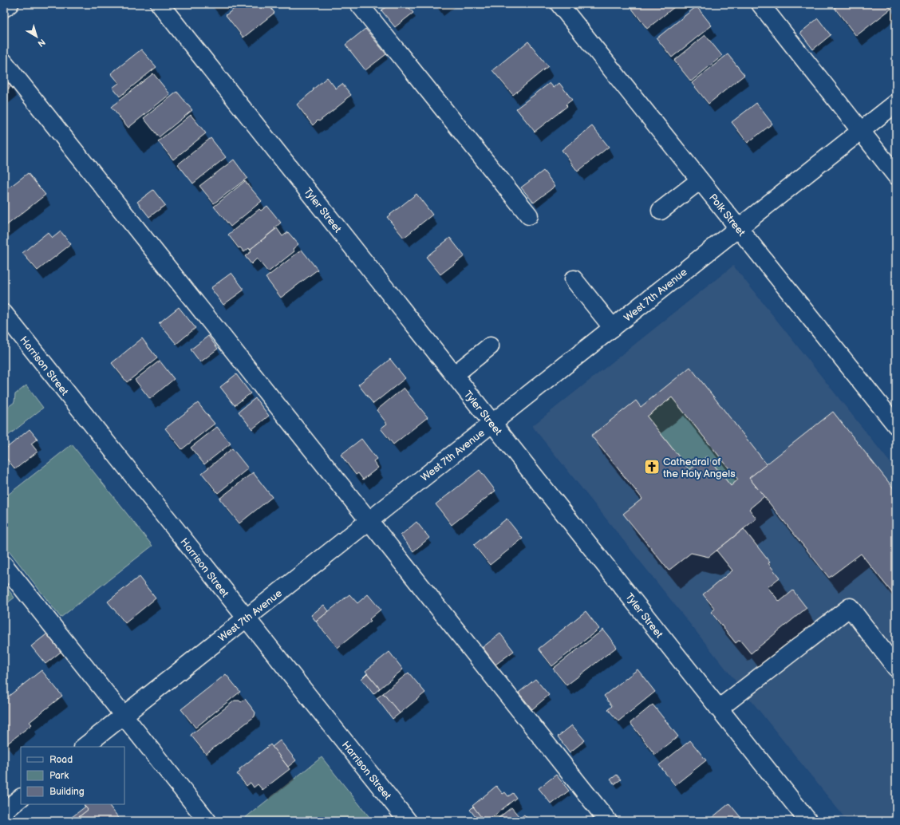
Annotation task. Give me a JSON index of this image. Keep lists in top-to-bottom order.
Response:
{
  "streets": {
    "street": [
      "Tyler Street",
      "Polk Street",
      "West 7th Avenue",
      "Harrison Street"
    ]
  },
  "crossings": [
    ["Tyler Street", "West 7th Avenue"],
    ["Polk Street", "West 7th Avenue"],
    ["West 7th Avenue", "Harrison Street"]
  ],
  "places": {
    "church": ["Cathedral of the Holy Angels"]
  },
  "legend": ["Road", "Park", "Building"],
  "north": "bottom right"
}
